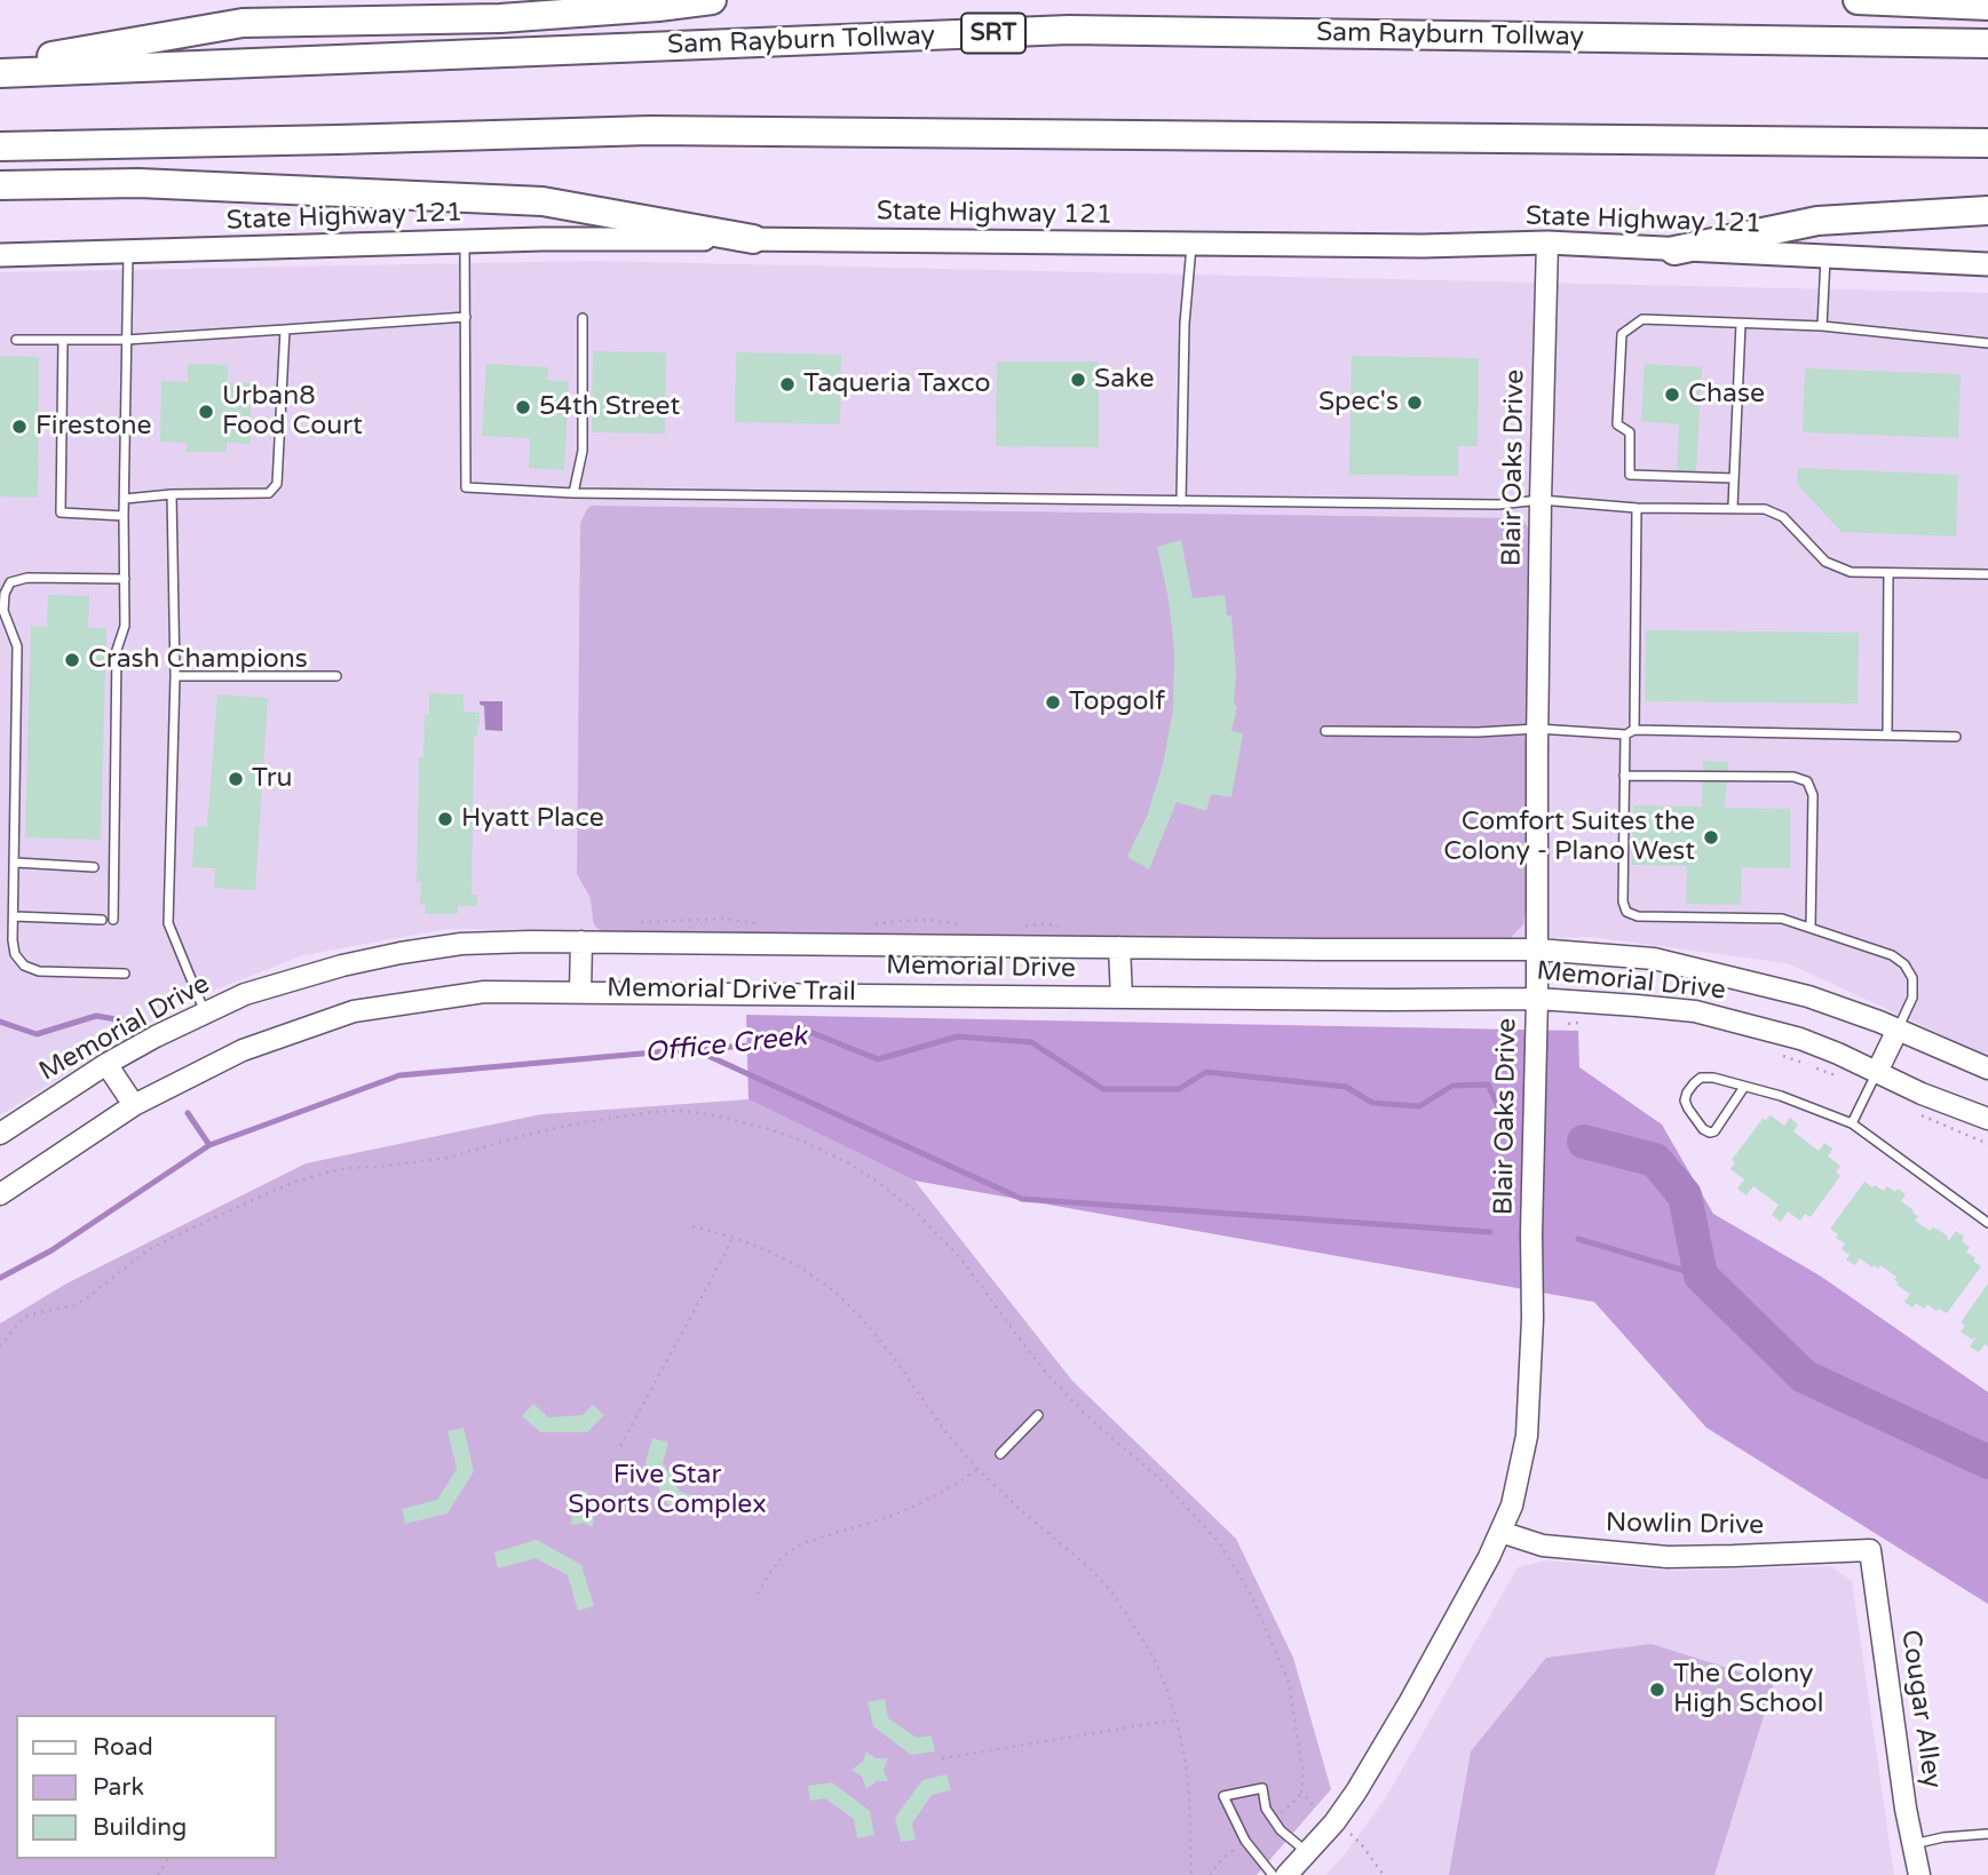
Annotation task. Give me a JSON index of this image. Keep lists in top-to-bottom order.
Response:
{
  "streets": {
    "highway": ["SRT", "Sam Rayburn Tollway"],
    "main road": ["State Highway 121"],
    "street": [
      "Blair Oaks Drive",
      "Memorial Drive",
      "Nowlin Drive",
      "Cougar Alley"
    ]
  },
  "crossings": [
    ["State Highway 121", "Blair Oaks Drive"],
    ["Blair Oaks Drive", "Memorial Drive"],
    ["Blair Oaks Drive", "Nowlin Drive"],
    ["Nowlin Drive", "Cougar Alley"]
  ],
  "water": ["Office Creek"],
  "parks": ["Five Star Sports Complex"],
  "places": [
    "Sake",
    "Taqueria Taxco",
    "Chase",
    "Spec's",
    "54th Street",
    "Urban8 Food Court",
    "Firestone",
    "Crash Champions",
    "Topgolf",
    "Tru",
    "Hyatt Place",
    "Comfort Suites the Colony - Plano West",
    "The Colony High School"
  ],
  "legend": ["Road", "Park", "Building"]
}
